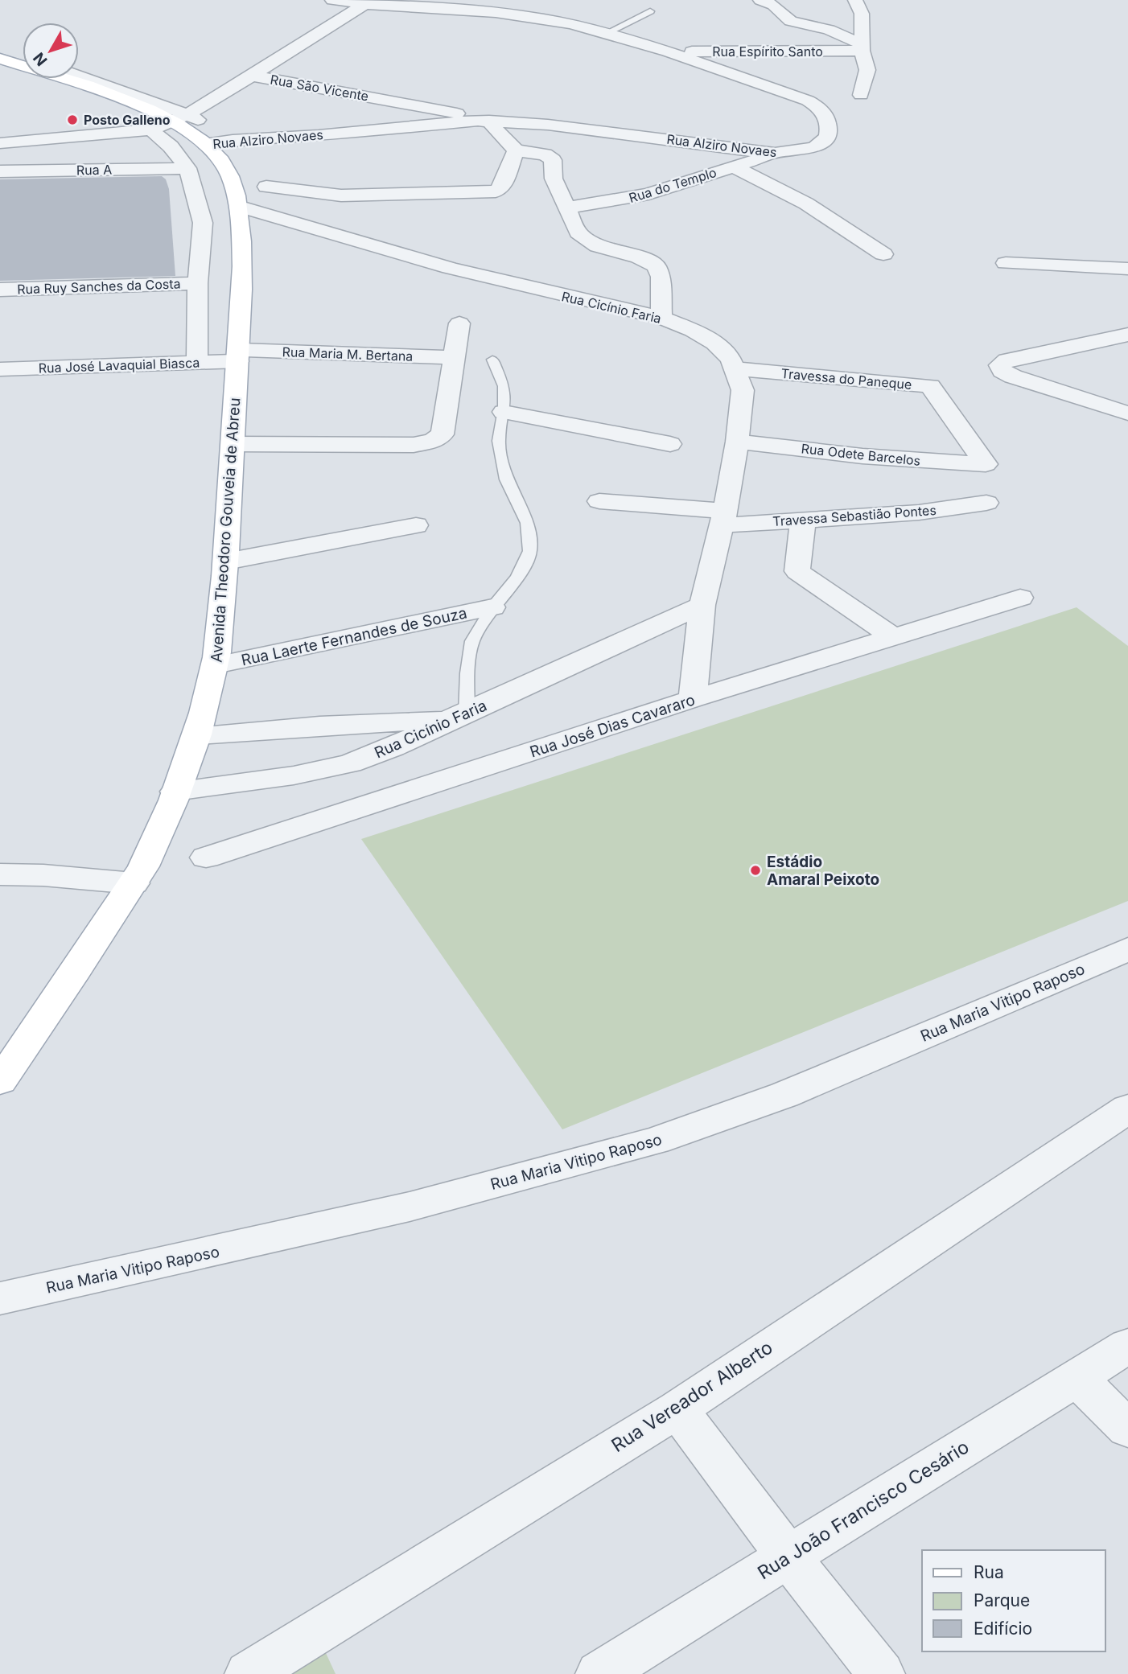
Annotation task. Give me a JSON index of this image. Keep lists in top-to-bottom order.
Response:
{
  "streets": {
    "main road": ["Avenida Theodoro Gouveia de Abreu"],
    "street": [
      "Rua Espírito Santo",
      "Rua São Vicente",
      "Rua Alziro Novaes",
      "Rua A",
      "Rua do Templo",
      "Rua Ruy Sanches da Costa",
      "Rua Cicínio Faria",
      "Rua Maria M. Bertana",
      "Rua José Lavaquial Biasca",
      "Travessa do Paneque",
      "Rua Odete Barcelos",
      "Travessa Sebastião Pontes",
      "Rua Laerte Fernandes de Souza",
      "Rua José Dias Cavararo",
      "Rua Maria Vitipo Raposo",
      "Rua Vereador Alberto",
      "Rua João Francisco Cesário"
    ]
  },
  "crossings": [
    ["Rua Espírito Santo", "Rua Alziro Novaes"],
    ["Rua São Vicente", "Rua Alziro Novaes"],
    ["Rua São Vicente", "Avenida Theodoro Gouveia de Abreu"],
    ["Rua Alziro Novaes", "Rua do Templo"],
    ["Rua Alziro Novaes", "Avenida Theodoro Gouveia de Abreu"],
    ["Rua Cicínio Faria", "Travessa do Paneque"],
    ["Rua Cicínio Faria", "Rua Odete Barcelos"],
    ["Rua Cicínio Faria", "Travessa Sebastião Pontes"],
    ["Rua Cicínio Faria", "Avenida Theodoro Gouveia de Abreu"],
    ["Rua Cicínio Faria", "Rua José Dias Cavararo"],
    ["Rua Maria M. Bertana", "Rua José Lavaquial Biasca"],
    ["Rua Maria M. Bertana", "Avenida Theodoro Gouveia de Abreu"],
    ["Rua José Lavaquial Biasca", "Avenida Theodoro Gouveia de Abreu"],
    ["Travessa do Paneque", "Rua Odete Barcelos"],
    ["Avenida Theodoro Gouveia de Abreu", "Rua Laerte Fernandes de Souza"]
  ],
  "places": ["Posto Galleno", "Estádio Amaral Peixoto"],
  "legend": ["Rua", "Parque", "Edifício"],
  "north": "bottom left"
}
